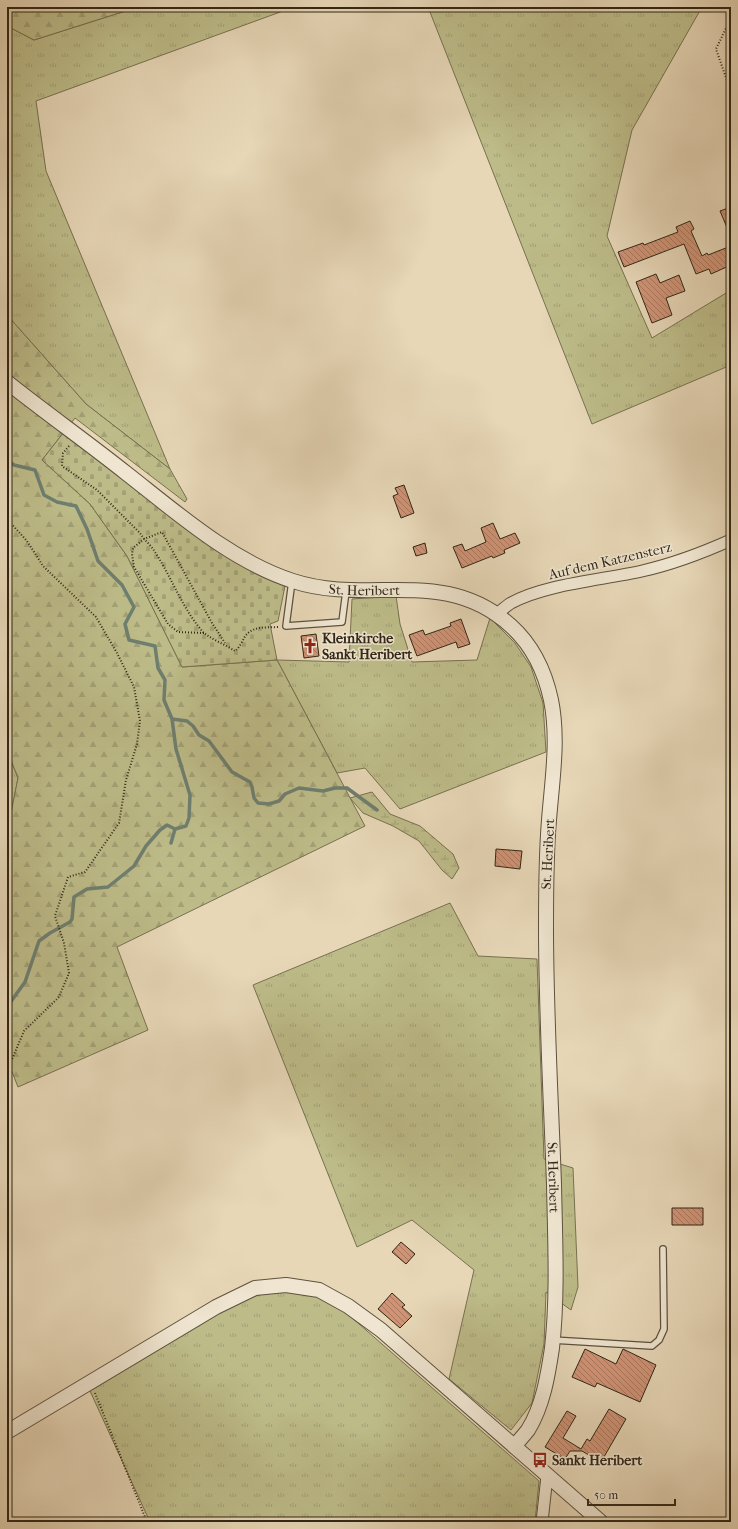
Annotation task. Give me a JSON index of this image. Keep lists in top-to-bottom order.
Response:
{
  "streets": {
    "street": ["Auf dem Katzensterz", "St. Heribert"]
  },
  "crossings": [
    ["Auf dem Katzensterz", "St. Heribert"]
  ],
  "places": {
    "church": ["Kleinkirche Sankt Heribert"],
    "bus stop": ["Sankt Heribert"]
  },
  "scale_bar": "50 m"
}
